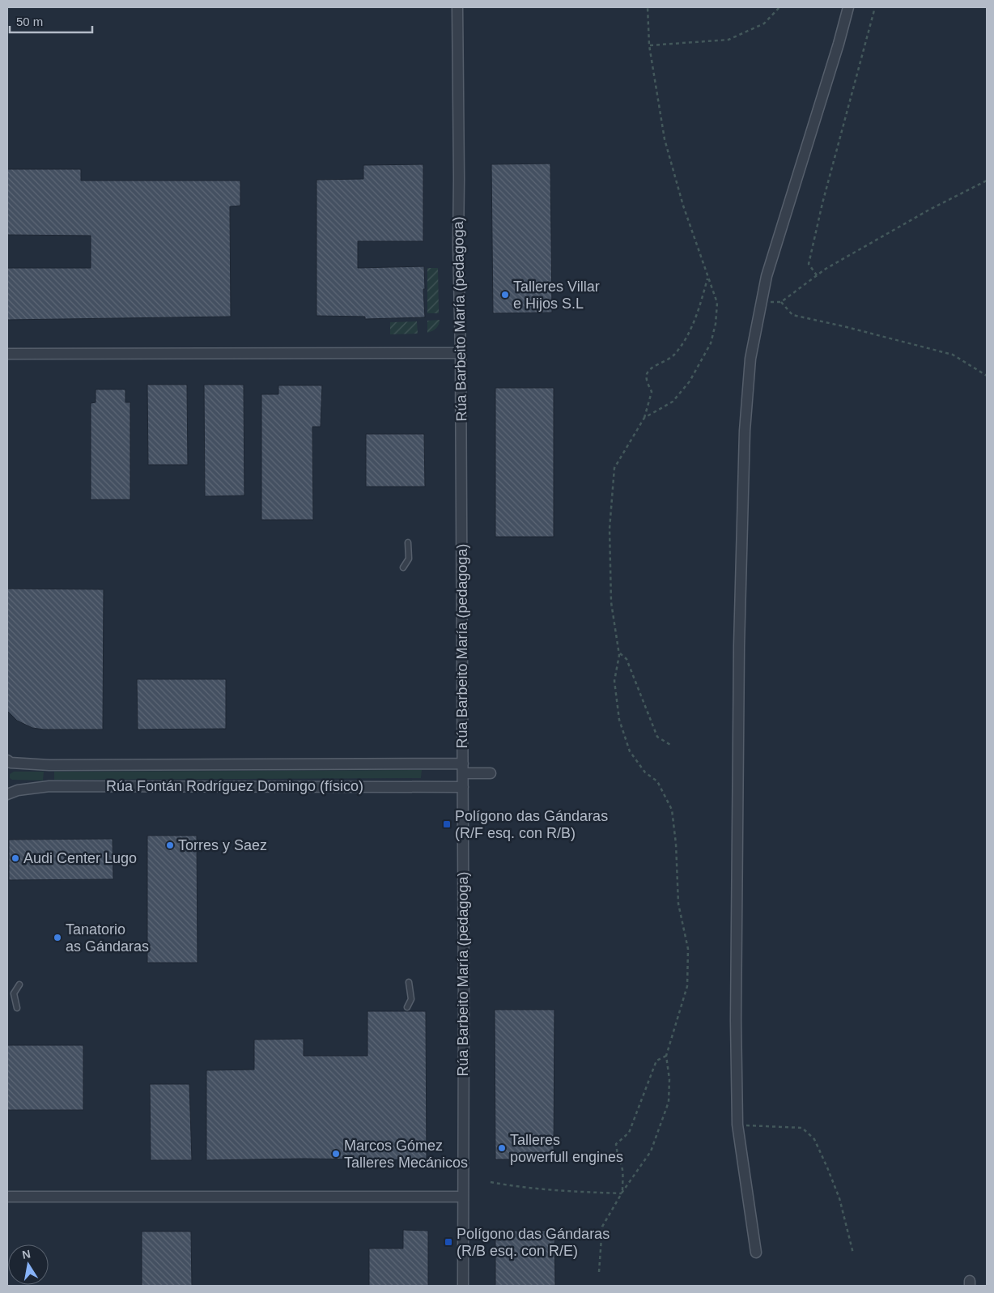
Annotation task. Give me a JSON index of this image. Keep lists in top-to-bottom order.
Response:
{
  "streets": {
    "street": ["Rúa Barbeito María (pedagoga)", "Rúa Fontán Rodríguez Domingo (físico)"]
  },
  "crossings": [
    ["Rúa Barbeito María (pedagoga)", "Rúa Fontán Rodríguez Domingo (físico)"]
  ],
  "places": {
    "other": [
      "Talleres Villar e Hijos S.L",
      "Torres y Saez",
      "Audi Center Lugo",
      "Tanatorio as Gándaras",
      "Talleres powerfull engines",
      "Marcos Gómez Talleres Mecánicos"
    ],
    "transit": ["Polígono das Gándaras (R/F esq. con R/B)", "Polígono das Gándaras (R/B esq. con R/E)"]
  },
  "scale_bar": "50 m",
  "north": "top"
}
